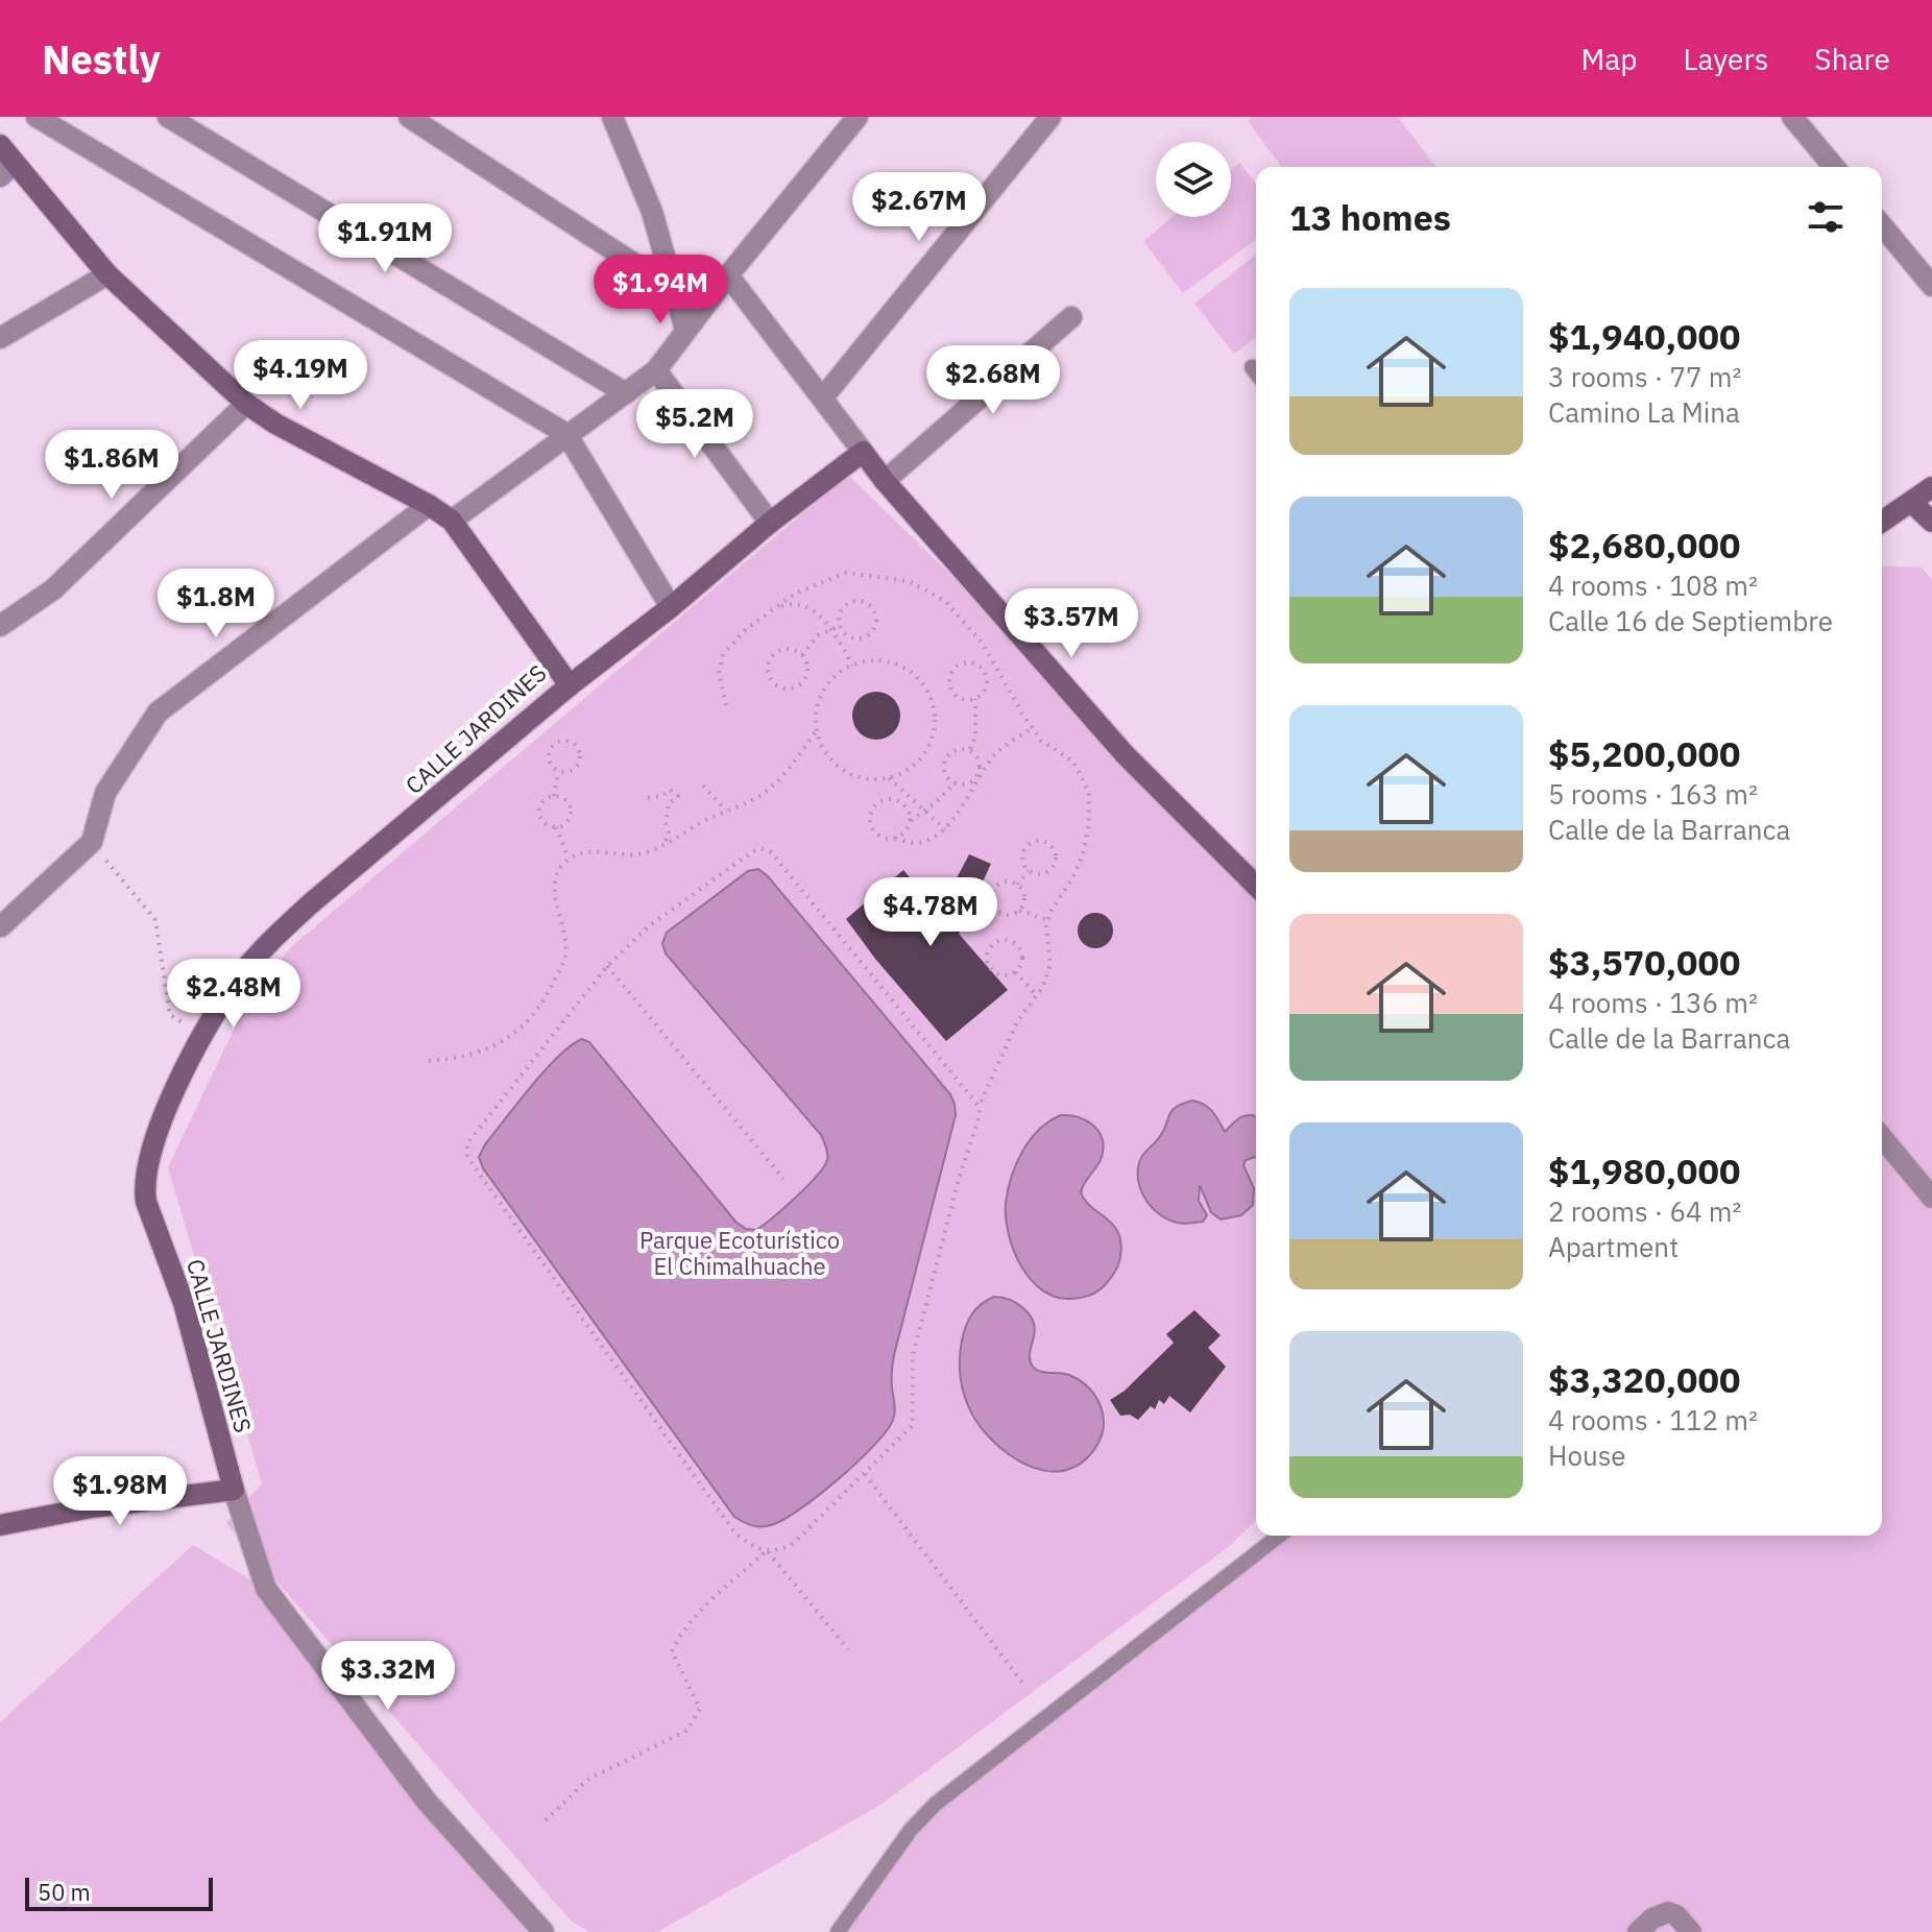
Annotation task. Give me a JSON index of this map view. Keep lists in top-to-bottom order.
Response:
{
  "streets": {
    "main road": ["CALLE JARDINES"]
  },
  "parks": ["Parque Ecoturístico El Chimalhuache"],
  "scale_bar": "50 m",
  "page": {
    "header": "Nestly",
    "nav": ["Map", "Layers", "Share"],
    "heading": "13 homes",
    "price": [
      "$2.67M",
      "$1.91M",
      "$1.94M",
      "$4.19M",
      "$2.68M",
      "$5.2M",
      "$1.86M",
      "$1.8M",
      "$3.57M",
      "$4.78M",
      "$2.48M",
      "$1.98M",
      "$3.32M"
    ],
    "list": [
      {
        "name": "$1,940,000",
        "note": "3 rooms · 77 m² · Camino La Mina"
      },
      {
        "name": "$2,680,000",
        "note": "4 rooms · 108 m² · Calle 16 de Septiembre"
      },
      {
        "name": "$5,200,000",
        "note": "5 rooms · 163 m² · Calle de la Barranca"
      },
      {
        "name": "$3,570,000",
        "note": "4 rooms · 136 m² · Calle de la Barranca"
      },
      {
        "name": "$1,980,000",
        "note": "2 rooms · 64 m² · Apartment"
      },
      {
        "name": "$3,320,000",
        "note": "4 rooms · 112 m² · House"
      }
    ],
    "scale": "50 m"
  }
}
